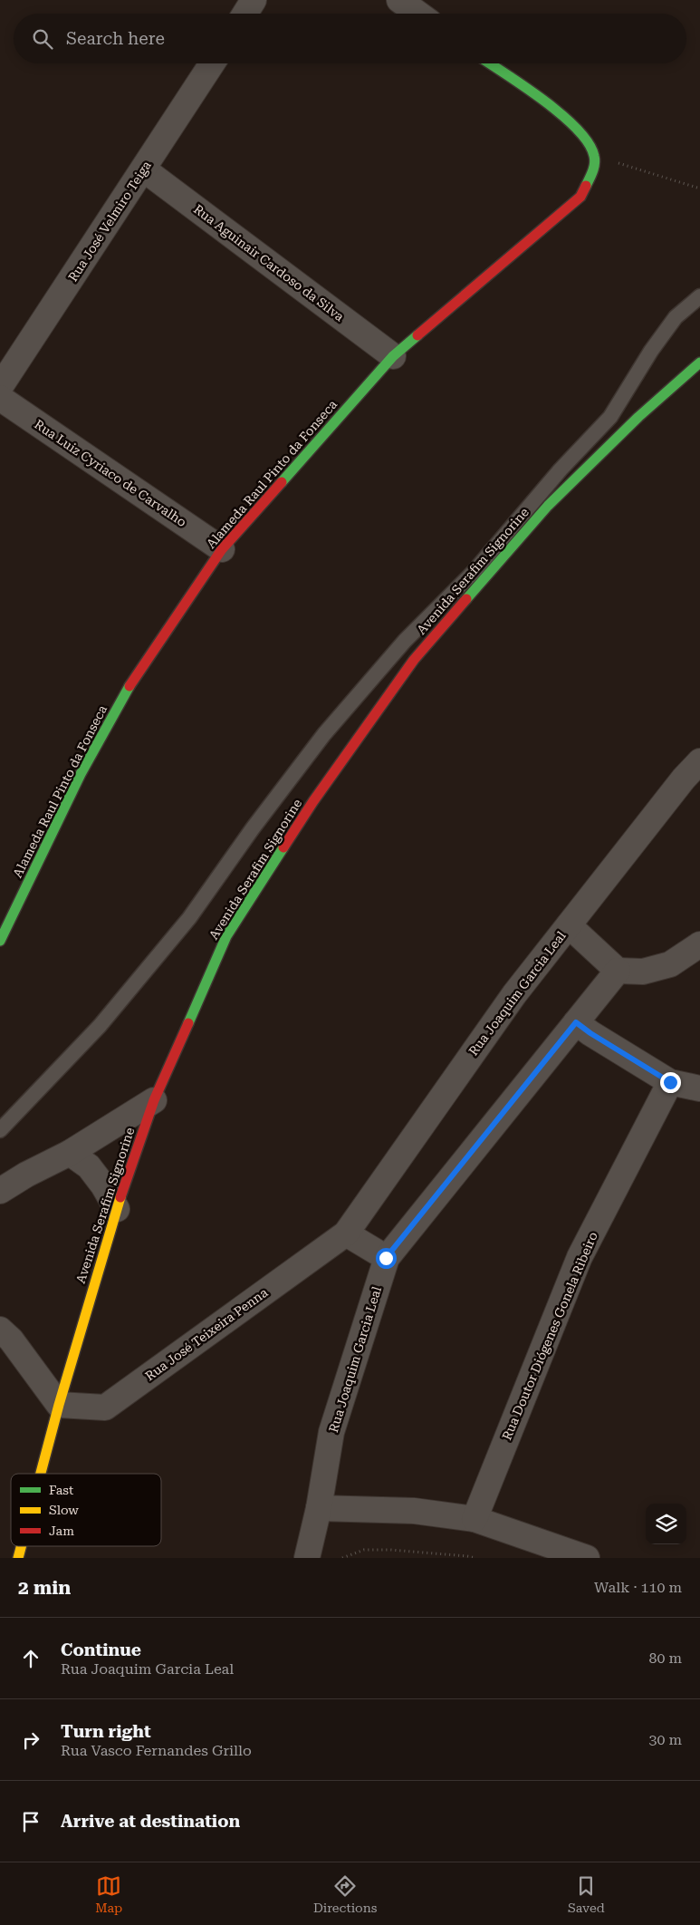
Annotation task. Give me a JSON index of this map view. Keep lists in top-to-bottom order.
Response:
{
  "streets": {
    "street": [
      "Rua José Velmiro Teiga",
      "Rua Aguinair Cardoso da Silva",
      "Rua Luiz Cyriaco de Carvalho",
      "Alameda Raul Pinto da Fonseca",
      "Avenida Serafim Signorine",
      "Rua Joaquim Garcia Leal",
      "Rua José Teixeira Penna",
      "Rua Doutor Diógenes Gonela Ribeiro"
    ]
  },
  "crossings": [
    ["Rua José Velmiro Teiga", "Rua Aguinair Cardoso da Silva"],
    ["Rua Aguinair Cardoso da Silva", "Alameda Raul Pinto da Fonseca"],
    ["Rua Luiz Cyriaco de Carvalho", "Alameda Raul Pinto da Fonseca"],
    ["Avenida Serafim Signorine", "Rua José Teixeira Penna"],
    ["Rua Joaquim Garcia Leal", "Rua José Teixeira Penna"]
  ],
  "legend": ["Fast", "Slow", "Jam"],
  "page": {
    "search": "Search here",
    "heading": ["2 min", "Walk · 110 m"],
    "list": [
      ["Continue", "Rua Joaquim Garcia Leal", "80 m"],
      ["Turn right", "Rua Vasco Fernandes Grillo", "30 m"],
      "Arrive at destination"
    ],
    "nav": ["Map", "Directions", "Saved"]
  }
}
